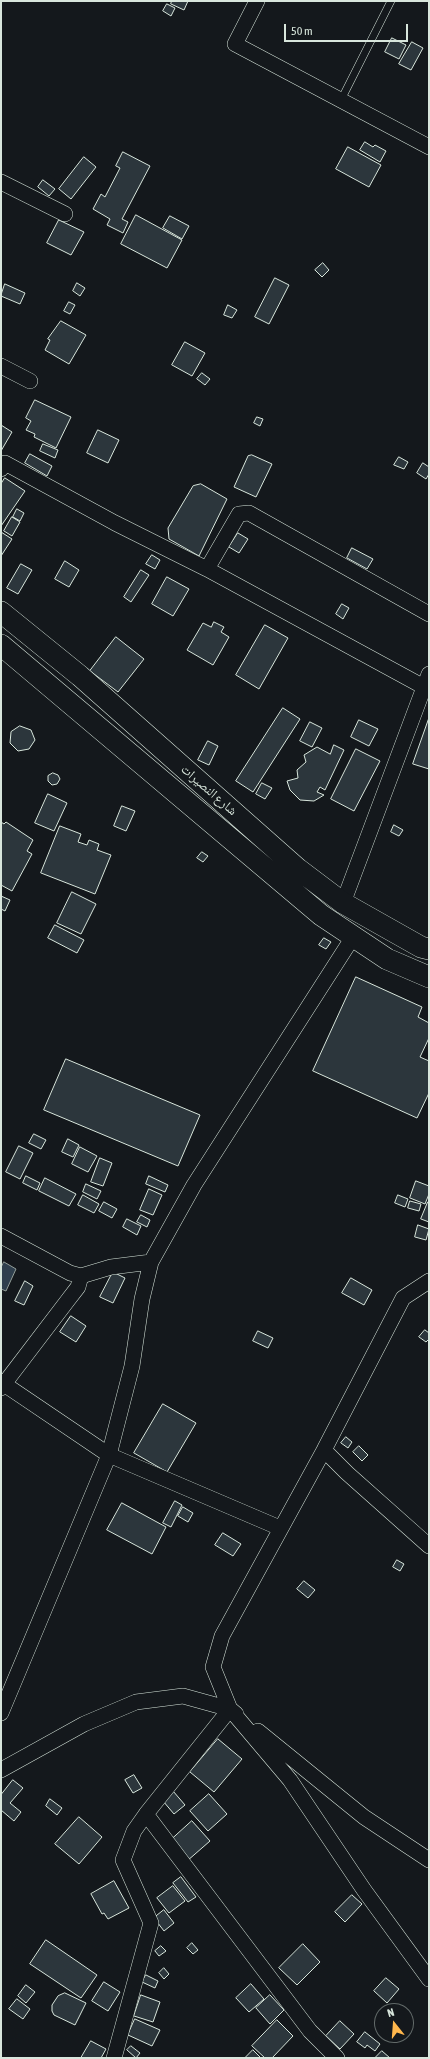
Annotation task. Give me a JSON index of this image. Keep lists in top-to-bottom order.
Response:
{
  "streets": {
    "main road": ["شارع النصيرات"]
  },
  "scale_bar": "50 m",
  "north": "top"
}
